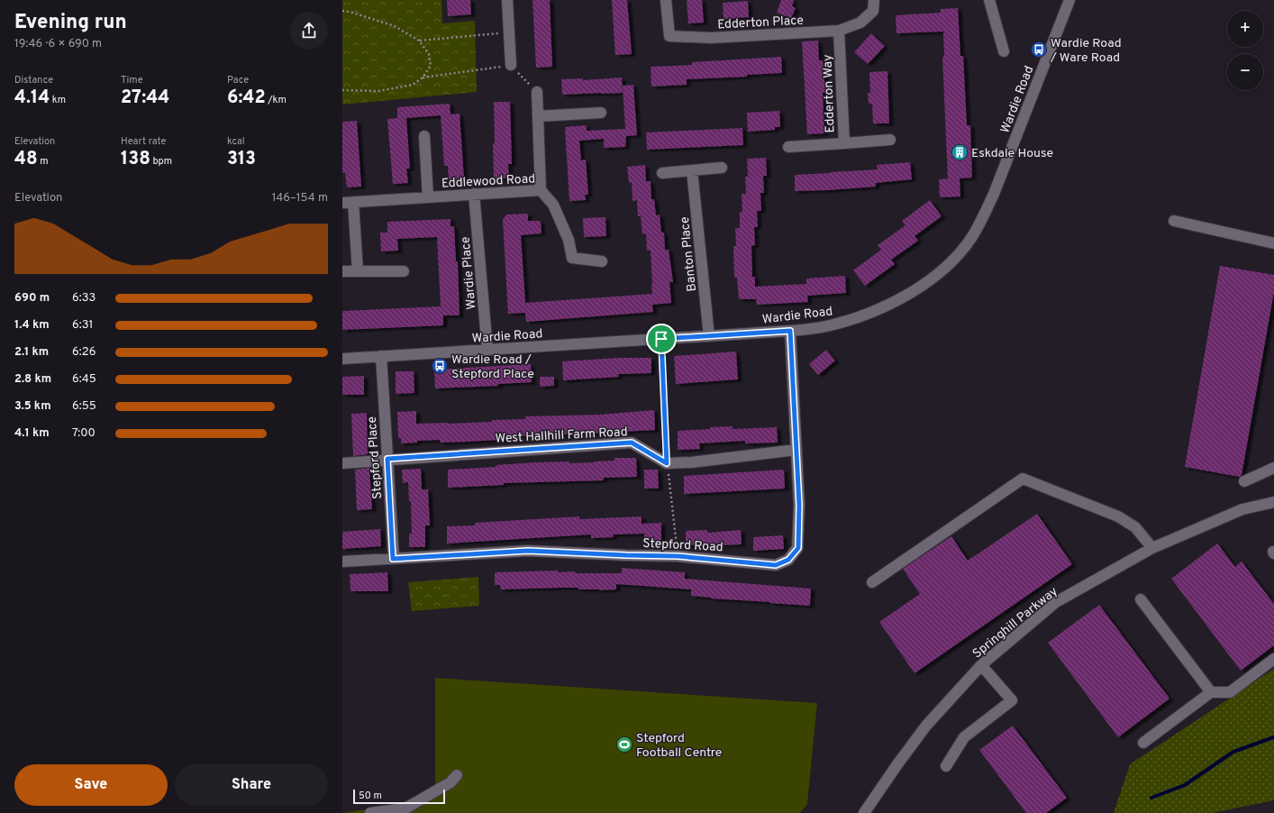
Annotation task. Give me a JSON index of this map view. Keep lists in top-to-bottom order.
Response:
{
  "streets": {
    "street": [
      "Edderton Place",
      "Edderton Way",
      "Wardie Road",
      "Eddlewood Road",
      "Banton Place",
      "Wardie Place",
      "West Hallhill Farm Road",
      "Stepford Place",
      "Stepford Road",
      "Springhill Parkway"
    ]
  },
  "crossings": [
    ["Edderton Place", "Edderton Way"],
    ["Wardie Road", "Banton Place"],
    ["Wardie Road", "Wardie Place"],
    ["Wardie Road", "Stepford Place"],
    ["Wardie Road", "Stepford Road"],
    ["Eddlewood Road", "Wardie Place"],
    ["West Hallhill Farm Road", "Stepford Place"],
    ["Stepford Place", "Stepford Road"]
  ],
  "places": {
    "bus stop": ["Wardie Road / Ware Road", "Wardie Road / Stepford Place"],
    "building": ["Eskdale House"],
    "sports": ["Stepford Football Centre"]
  },
  "scale_bar": "50 m",
  "page": {
    "heading": ["Evening run", "19:46 · 6 × 690 m"],
    "map_buttons": ["+", "−"],
    "stats": [
      ["Distance", "4.14 km"],
      ["Time", "27:44"],
      ["Pace", "6:42 /km"],
      ["Elevation", "48 m"],
      ["Heart rate", "138 bpm"],
      ["kcal", "313"]
    ],
    "chart": ["Elevation", "146–154 m"],
    "list": [
      {
        "name": "690 m",
        "note": "6:33"
      },
      {
        "name": "1.4 km",
        "note": "6:31"
      },
      {
        "name": "2.1 km",
        "note": "6:26"
      },
      {
        "name": "2.8 km",
        "note": "6:45"
      },
      {
        "name": "3.5 km",
        "note": "6:55"
      },
      {
        "name": "4.1 km",
        "note": "7:00"
      }
    ],
    "buttons": ["Save", "Share"],
    "scale": "50 m"
  }
}
